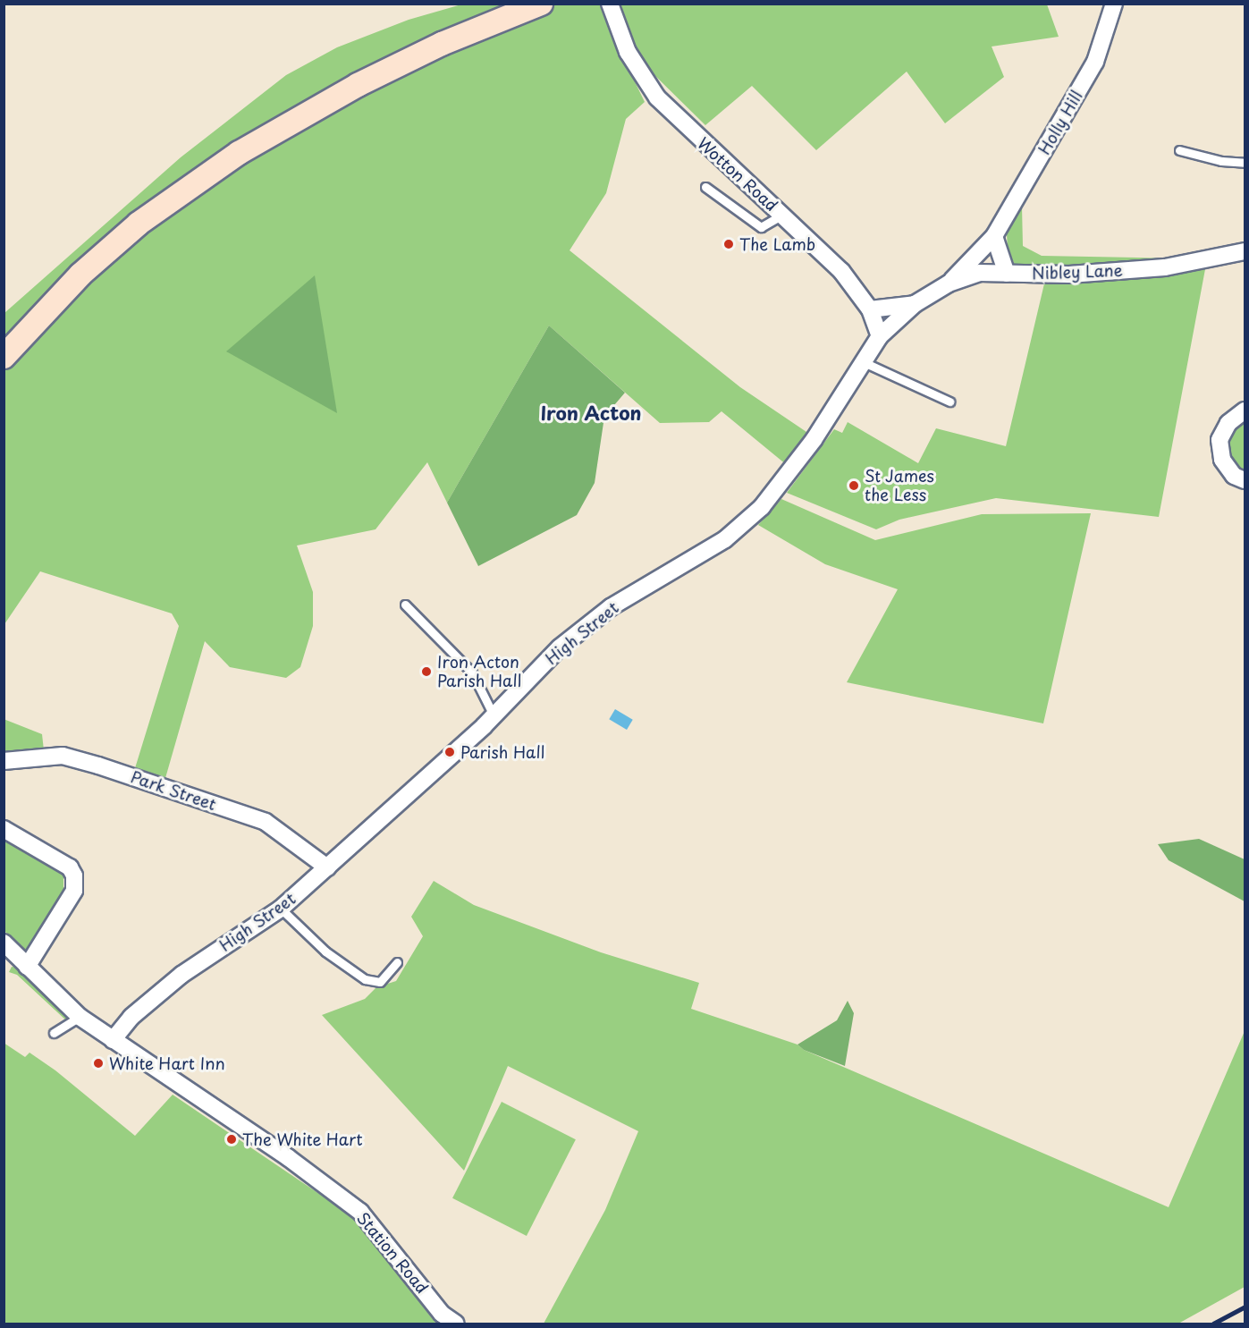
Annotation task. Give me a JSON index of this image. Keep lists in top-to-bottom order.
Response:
{
  "streets": {
    "street": [
      "Holly Hill",
      "Wotton Road",
      "Nibley Lane",
      "High Street",
      "Park Street",
      "Station Road"
    ]
  },
  "crossings": [
    ["Holly Hill", "Nibley Lane"],
    ["Wotton Road", "Nibley Lane"],
    ["Wotton Road", "High Street"],
    ["Nibley Lane", "High Street"],
    ["High Street", "Park Street"],
    ["High Street", "Station Road"]
  ],
  "districts": ["Iron Acton"],
  "places": [
    "The Lamb",
    "St James the Less",
    "Iron Acton Parish Hall",
    "Parish Hall",
    "White Hart Inn",
    "The White Hart"
  ]
}
